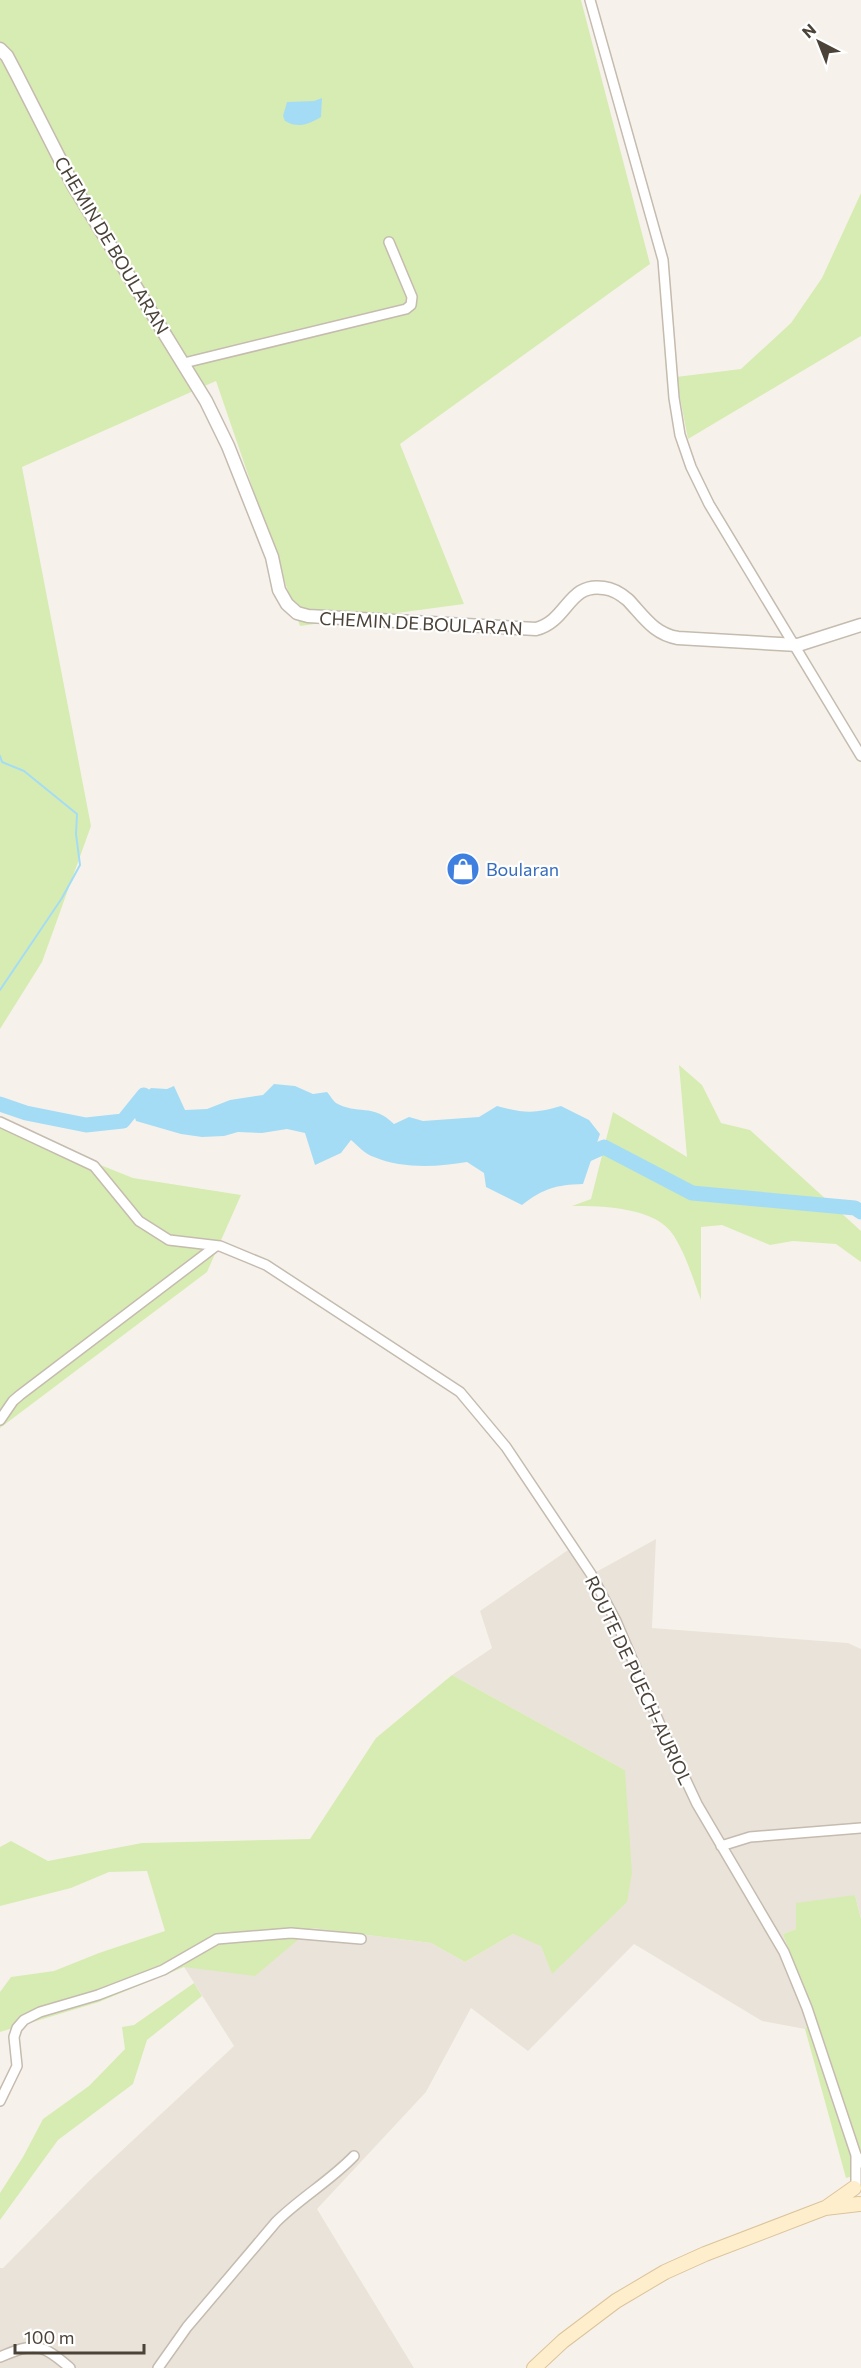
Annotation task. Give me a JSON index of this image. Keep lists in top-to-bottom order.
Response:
{
  "streets": {
    "street": ["CHEMIN DE BOULARAN", "ROUTE DE PUECH-AURIOL"]
  },
  "places": {
    "shop": ["Boularan"]
  },
  "scale_bar": "100 m",
  "north": "top left"
}
